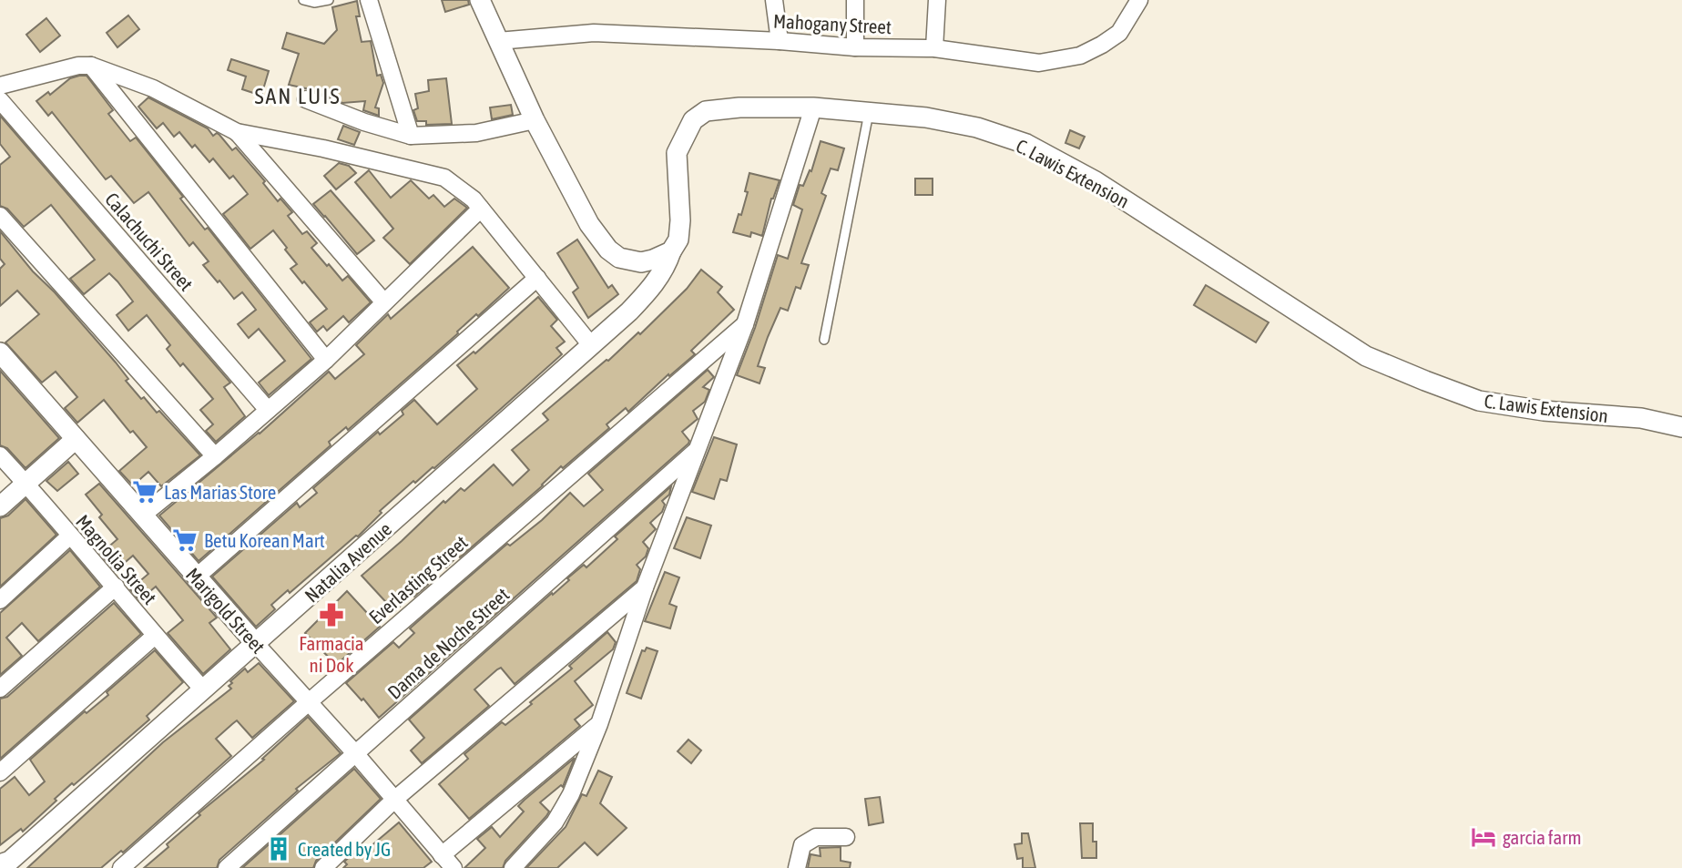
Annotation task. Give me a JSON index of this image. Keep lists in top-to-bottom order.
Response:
{
  "streets": {
    "street": [
      "Mahogany Street",
      "C. Lawis Extension",
      "Calachuchi Street",
      "Magnolia Street",
      "Natalia Avenue",
      "Everlasting Street",
      "Marigold Street",
      "Dama de Noche Street"
    ]
  },
  "crossings": [
    ["C. Lawis Extension", "Natalia Avenue"],
    ["Magnolia Street", "Natalia Avenue"],
    ["Natalia Avenue", "Marigold Street"],
    ["Everlasting Street", "Marigold Street"],
    ["Marigold Street", "Dama de Noche Street"]
  ],
  "districts": ["SAN LUIS"],
  "places": {
    "supermarket": ["Las Marias Store", "Betu Korean Mart"],
    "pharmacy": ["Farmacia ni Dok"],
    "hotel": ["garcia farm"],
    "building": ["Created by JG"]
  }
}
